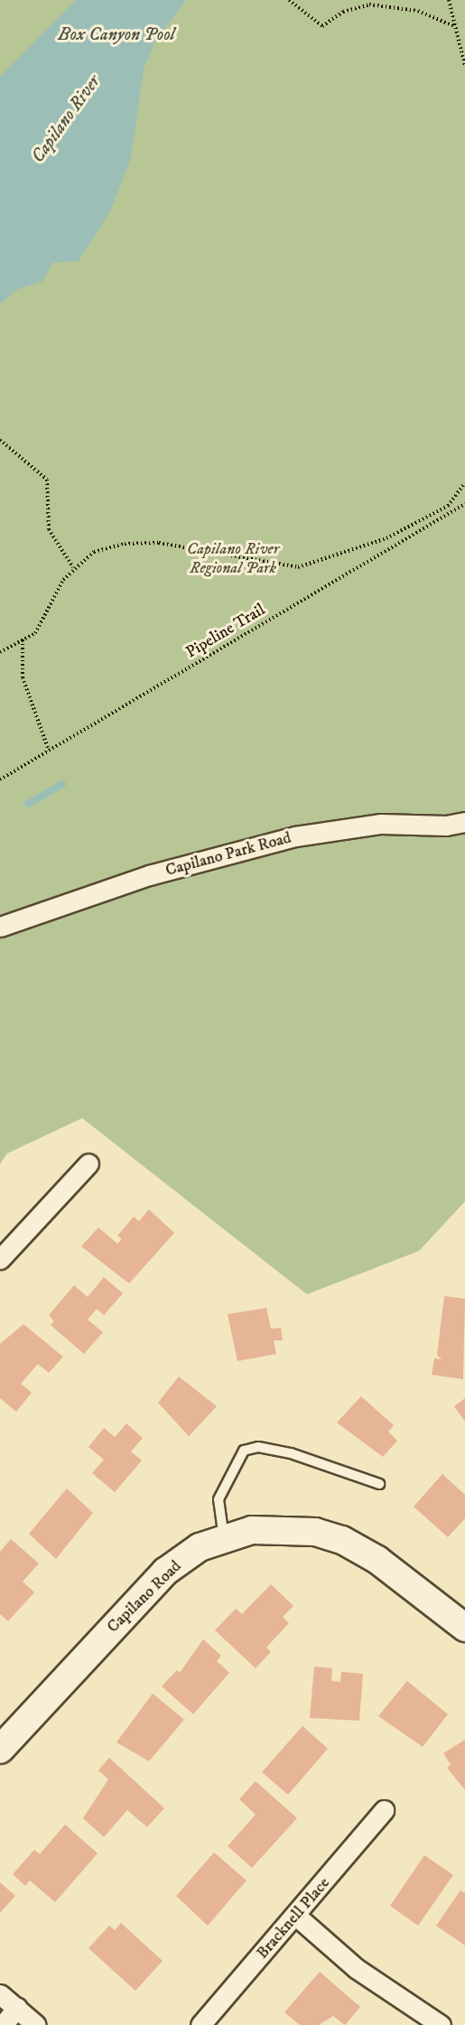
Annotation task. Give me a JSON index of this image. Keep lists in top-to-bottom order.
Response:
{
  "streets": {
    "main road": ["Capilano Road"],
    "street": ["Capilano Park Road", "Bracknell Place"],
    "path": ["Pipeline Trail"]
  },
  "water": ["Box Canyon Pool", "Capilano River"],
  "parks": ["Capilano River Regional Park"]
}
